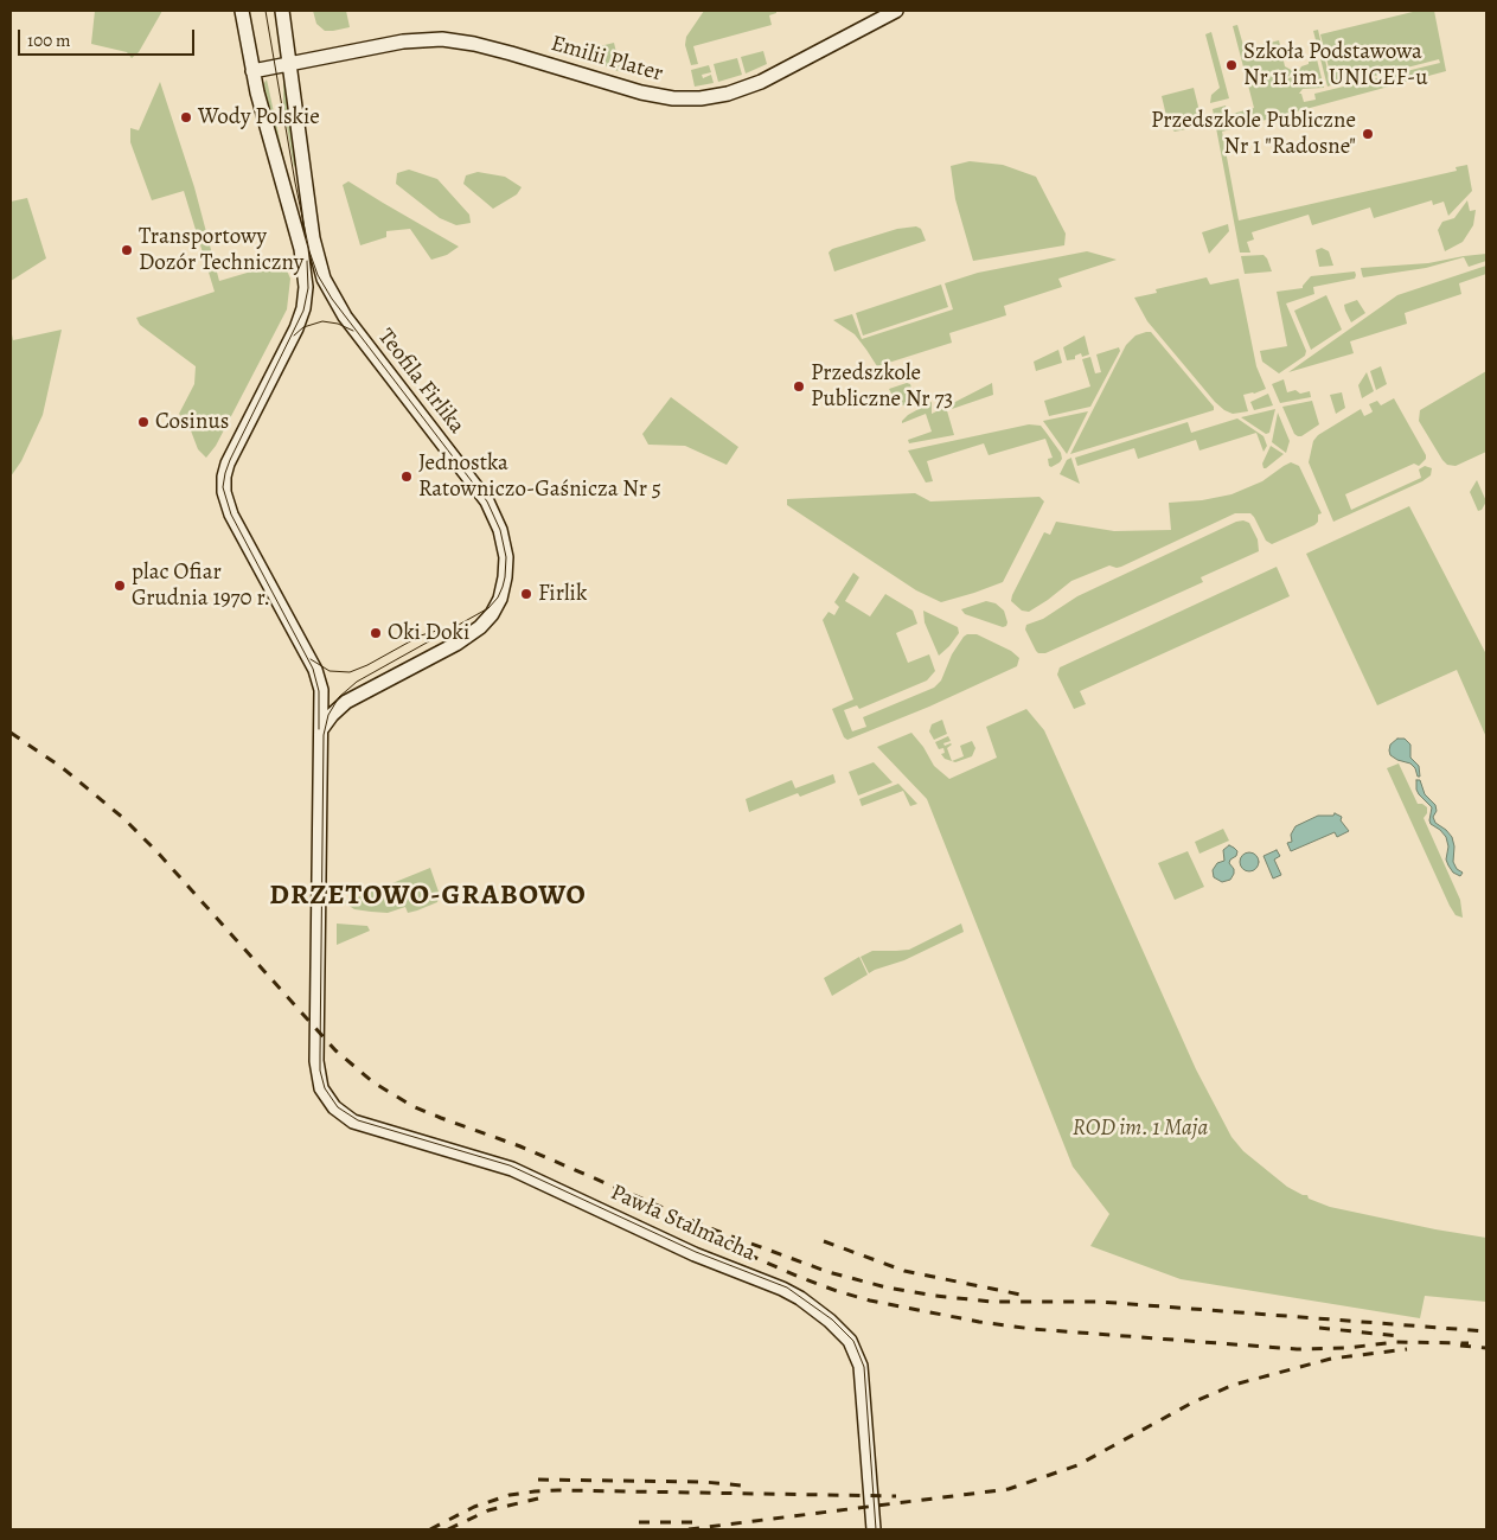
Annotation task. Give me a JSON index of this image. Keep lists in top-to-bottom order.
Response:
{
  "streets": {
    "street": ["Emilii Plater", "Teofila Firlika", "Pawła Stalmacha"]
  },
  "crossings": [
    ["Emilii Plater", "Teofila Firlika"],
    ["Teofila Firlika", "Pawła Stalmacha"]
  ],
  "districts": ["DRZETOWO-GRABOWO"],
  "parks": ["ROD im. 1 Maja"],
  "places": [
    "Szkoła Podstawowa Nr 11 im. UNICEF-u",
    "Wody Polskie",
    "Przedszkole Publiczne Nr 1 \"Radosne\"",
    "Transportowy Dozór Techniczny",
    "Przedszkole Publiczne Nr 73",
    "Cosinus",
    "Jednostka Ratowniczo-Gaśnicza Nr 5",
    "plac Ofiar Grudnia 1970 r.",
    "Firlik",
    "Oki Doki"
  ],
  "scale_bar": "100 m"
}
